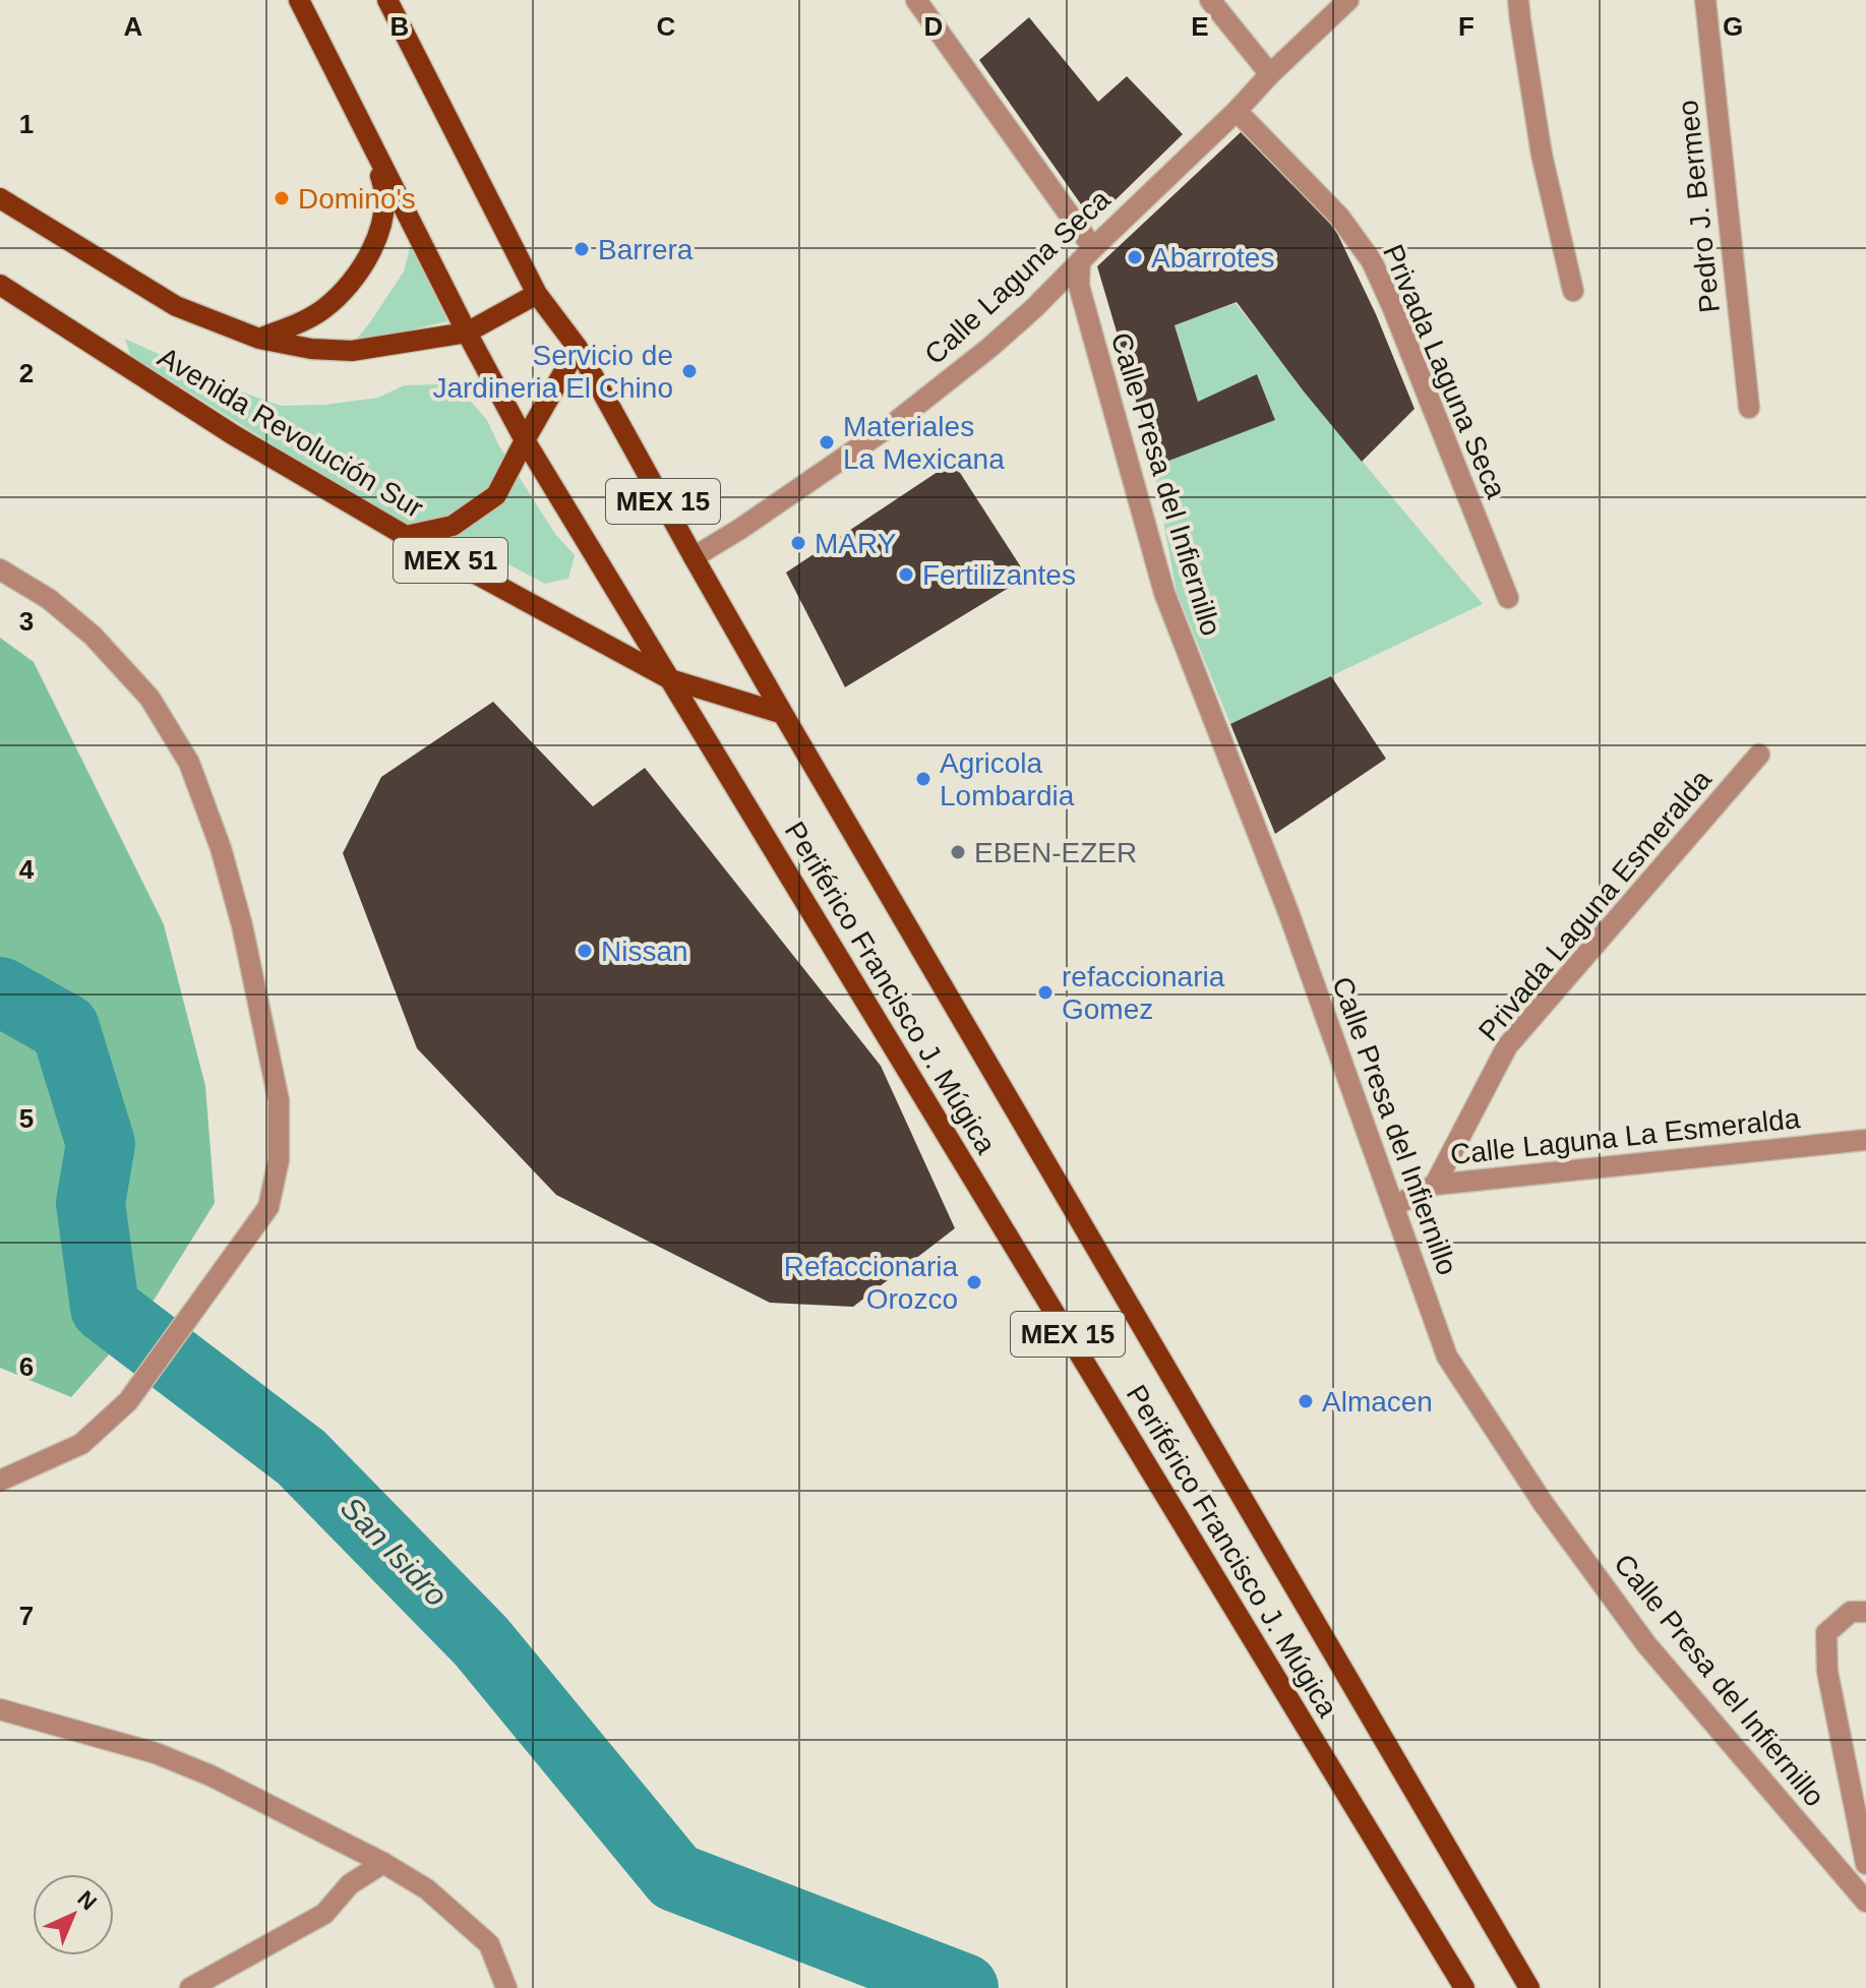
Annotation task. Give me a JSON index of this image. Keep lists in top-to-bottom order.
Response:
{
  "streets": {
    "main road": [
      "Avenida Revolución Sur",
      "MEX 15",
      "MEX 51",
      "Periférico Francisco J. Múgica"
    ],
    "street": [
      "Pedro J. Bermeo",
      "Calle Laguna Seca",
      "Privada Laguna Seca",
      "Calle Presa del Infiernillo",
      "Privada Laguna Esmeralda",
      "Calle Laguna La Esmeralda"
    ]
  },
  "crossings": [
    ["Calle Laguna Seca", "Privada Laguna Seca"],
    ["Calle Laguna Seca", "Calle Presa del Infiernillo"],
    ["Calle Laguna Seca", "Periférico Francisco J. Múgica"],
    ["Avenida Revolución Sur", "Periférico Francisco J. Múgica"],
    ["Calle Presa del Infiernillo", "Calle Laguna La Esmeralda"],
    ["Privada Laguna Esmeralda", "Calle Laguna La Esmeralda"]
  ],
  "water": ["San Isidro"],
  "places": [
    "Domino's",
    "Barrera",
    "Abarrotes",
    "Servicio de Jardineria El Chino",
    "Materiales La Mexicana",
    "MARY",
    "Fertilizantes",
    "Agricola Lombardia",
    "EBEN-EZER",
    "Nissan",
    "refaccionaria Gomez",
    "Refaccionaria Orozco",
    "Almacen"
  ],
  "north": "top right",
  "grid": {
    "columns": [
      "A",
      "B",
      "C",
      "D",
      "E",
      "F",
      "G"
    ],
    "rows": [
      "1",
      "2",
      "3",
      "4",
      "5",
      "6",
      "7"
    ]
  }
}
